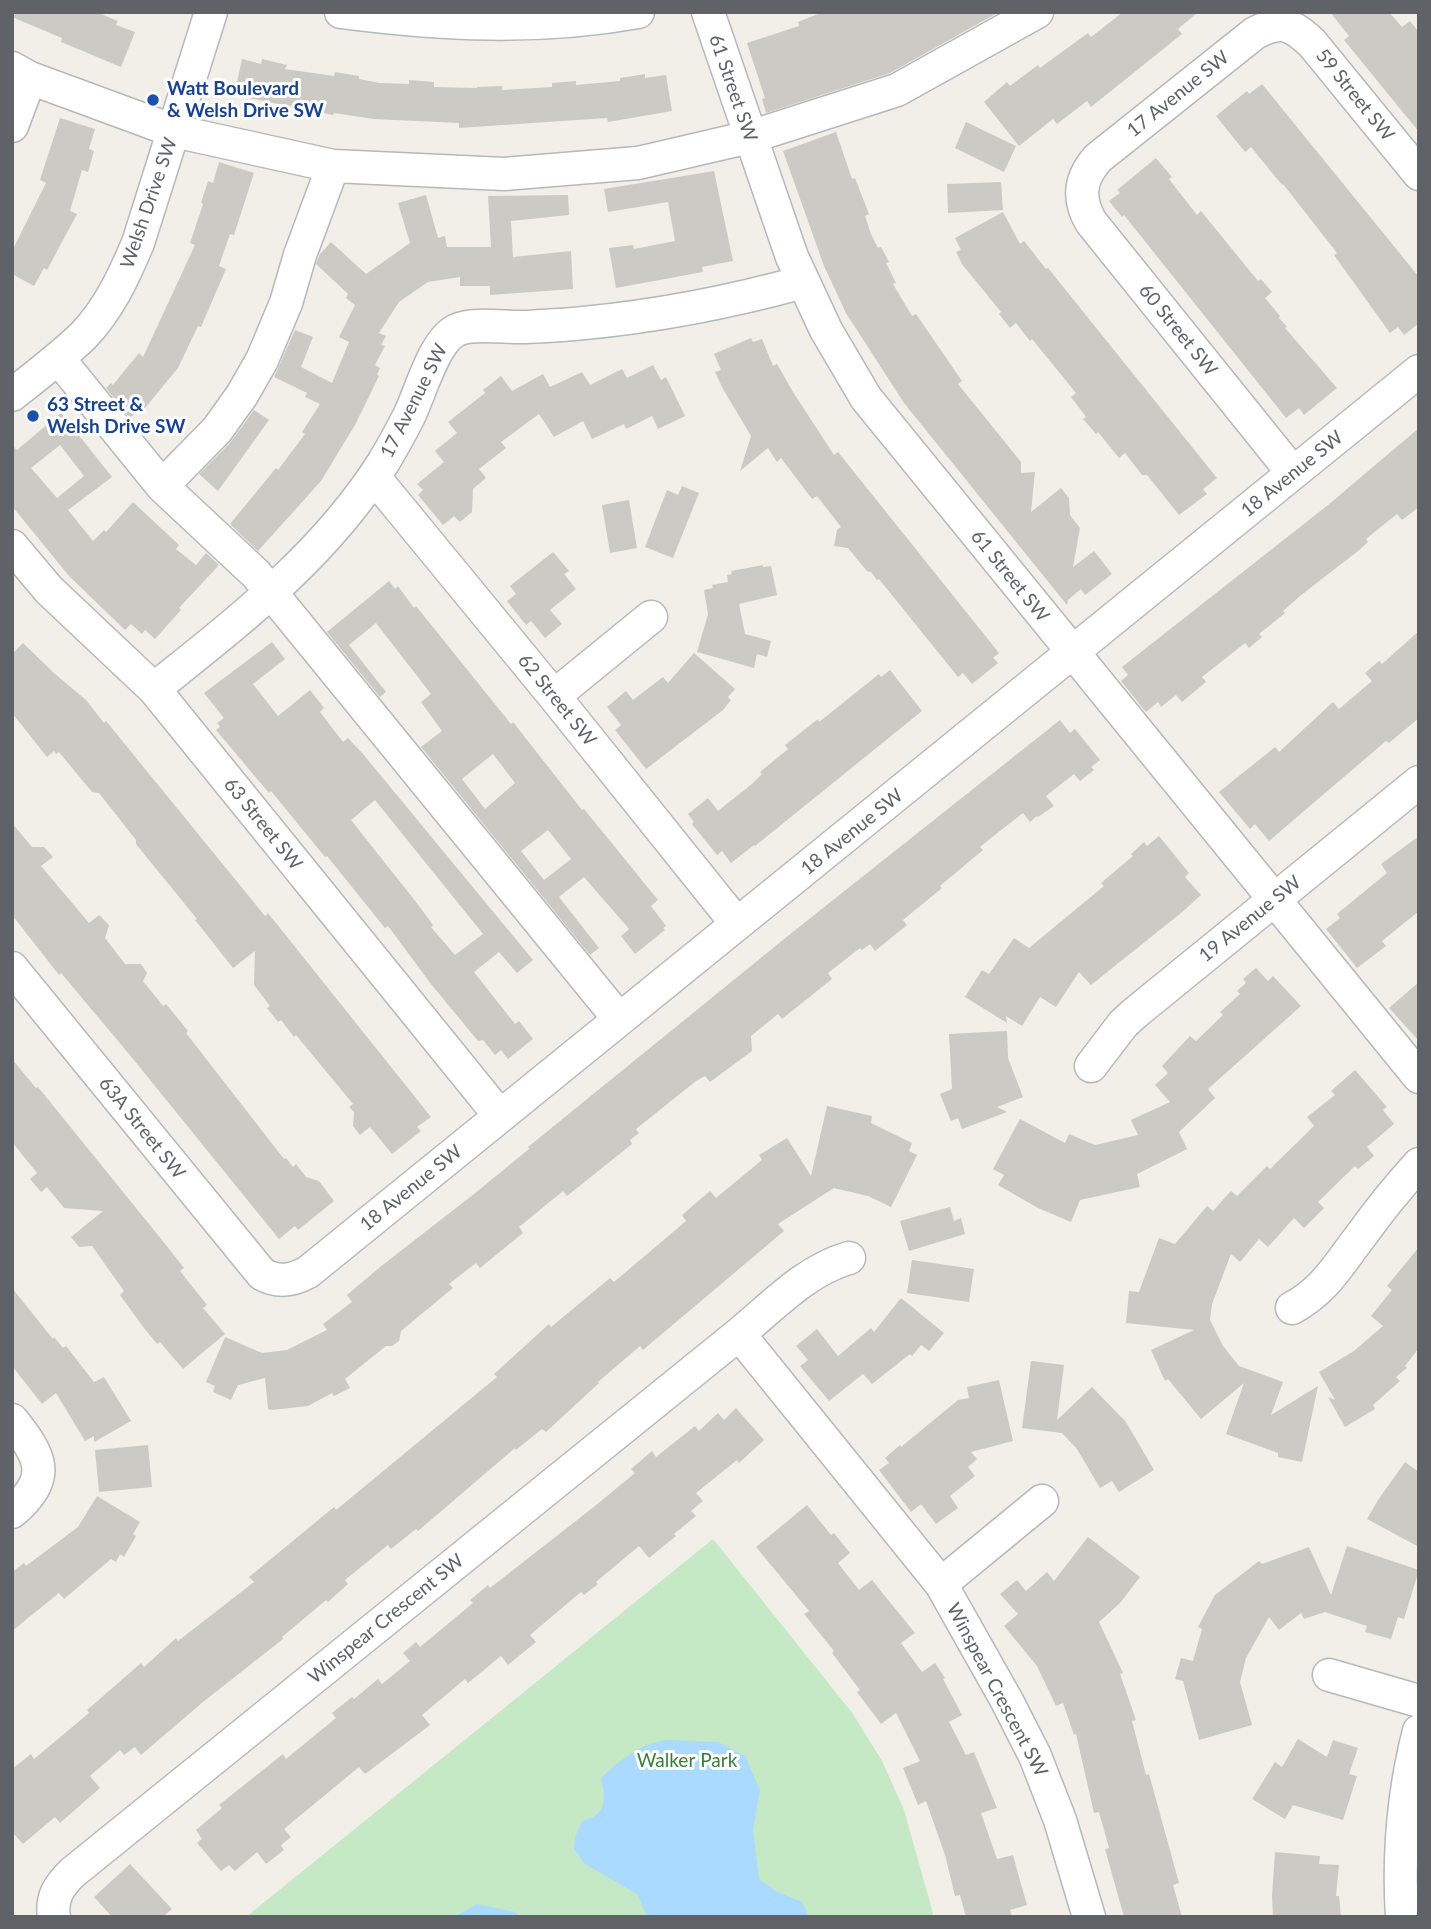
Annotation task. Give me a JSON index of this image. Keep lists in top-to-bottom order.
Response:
{
  "streets": {
    "street": [
      "61 Street SW",
      "17 Avenue SW",
      "59 Street SW",
      "Welsh Drive SW",
      "60 Street SW",
      "18 Avenue SW",
      "62 Street SW",
      "63 Street SW",
      "19 Avenue SW",
      "63A Street SW",
      "Winspear Crescent SW"
    ]
  },
  "crossings": [
    ["61 Street SW", "17 Avenue SW"],
    ["61 Street SW", "18 Avenue SW"],
    ["61 Street SW", "19 Avenue SW"],
    ["17 Avenue SW", "59 Street SW"],
    ["17 Avenue SW", "60 Street SW"],
    ["17 Avenue SW", "62 Street SW"],
    ["17 Avenue SW", "63 Street SW"],
    ["60 Street SW", "18 Avenue SW"],
    ["18 Avenue SW", "62 Street SW"],
    ["18 Avenue SW", "63 Street SW"],
    ["18 Avenue SW", "63A Street SW"]
  ],
  "parks": ["Walker Park"],
  "places": ["Watt Boulevard & Welsh Drive SW", "63 Street & Welsh Drive SW"]
}
